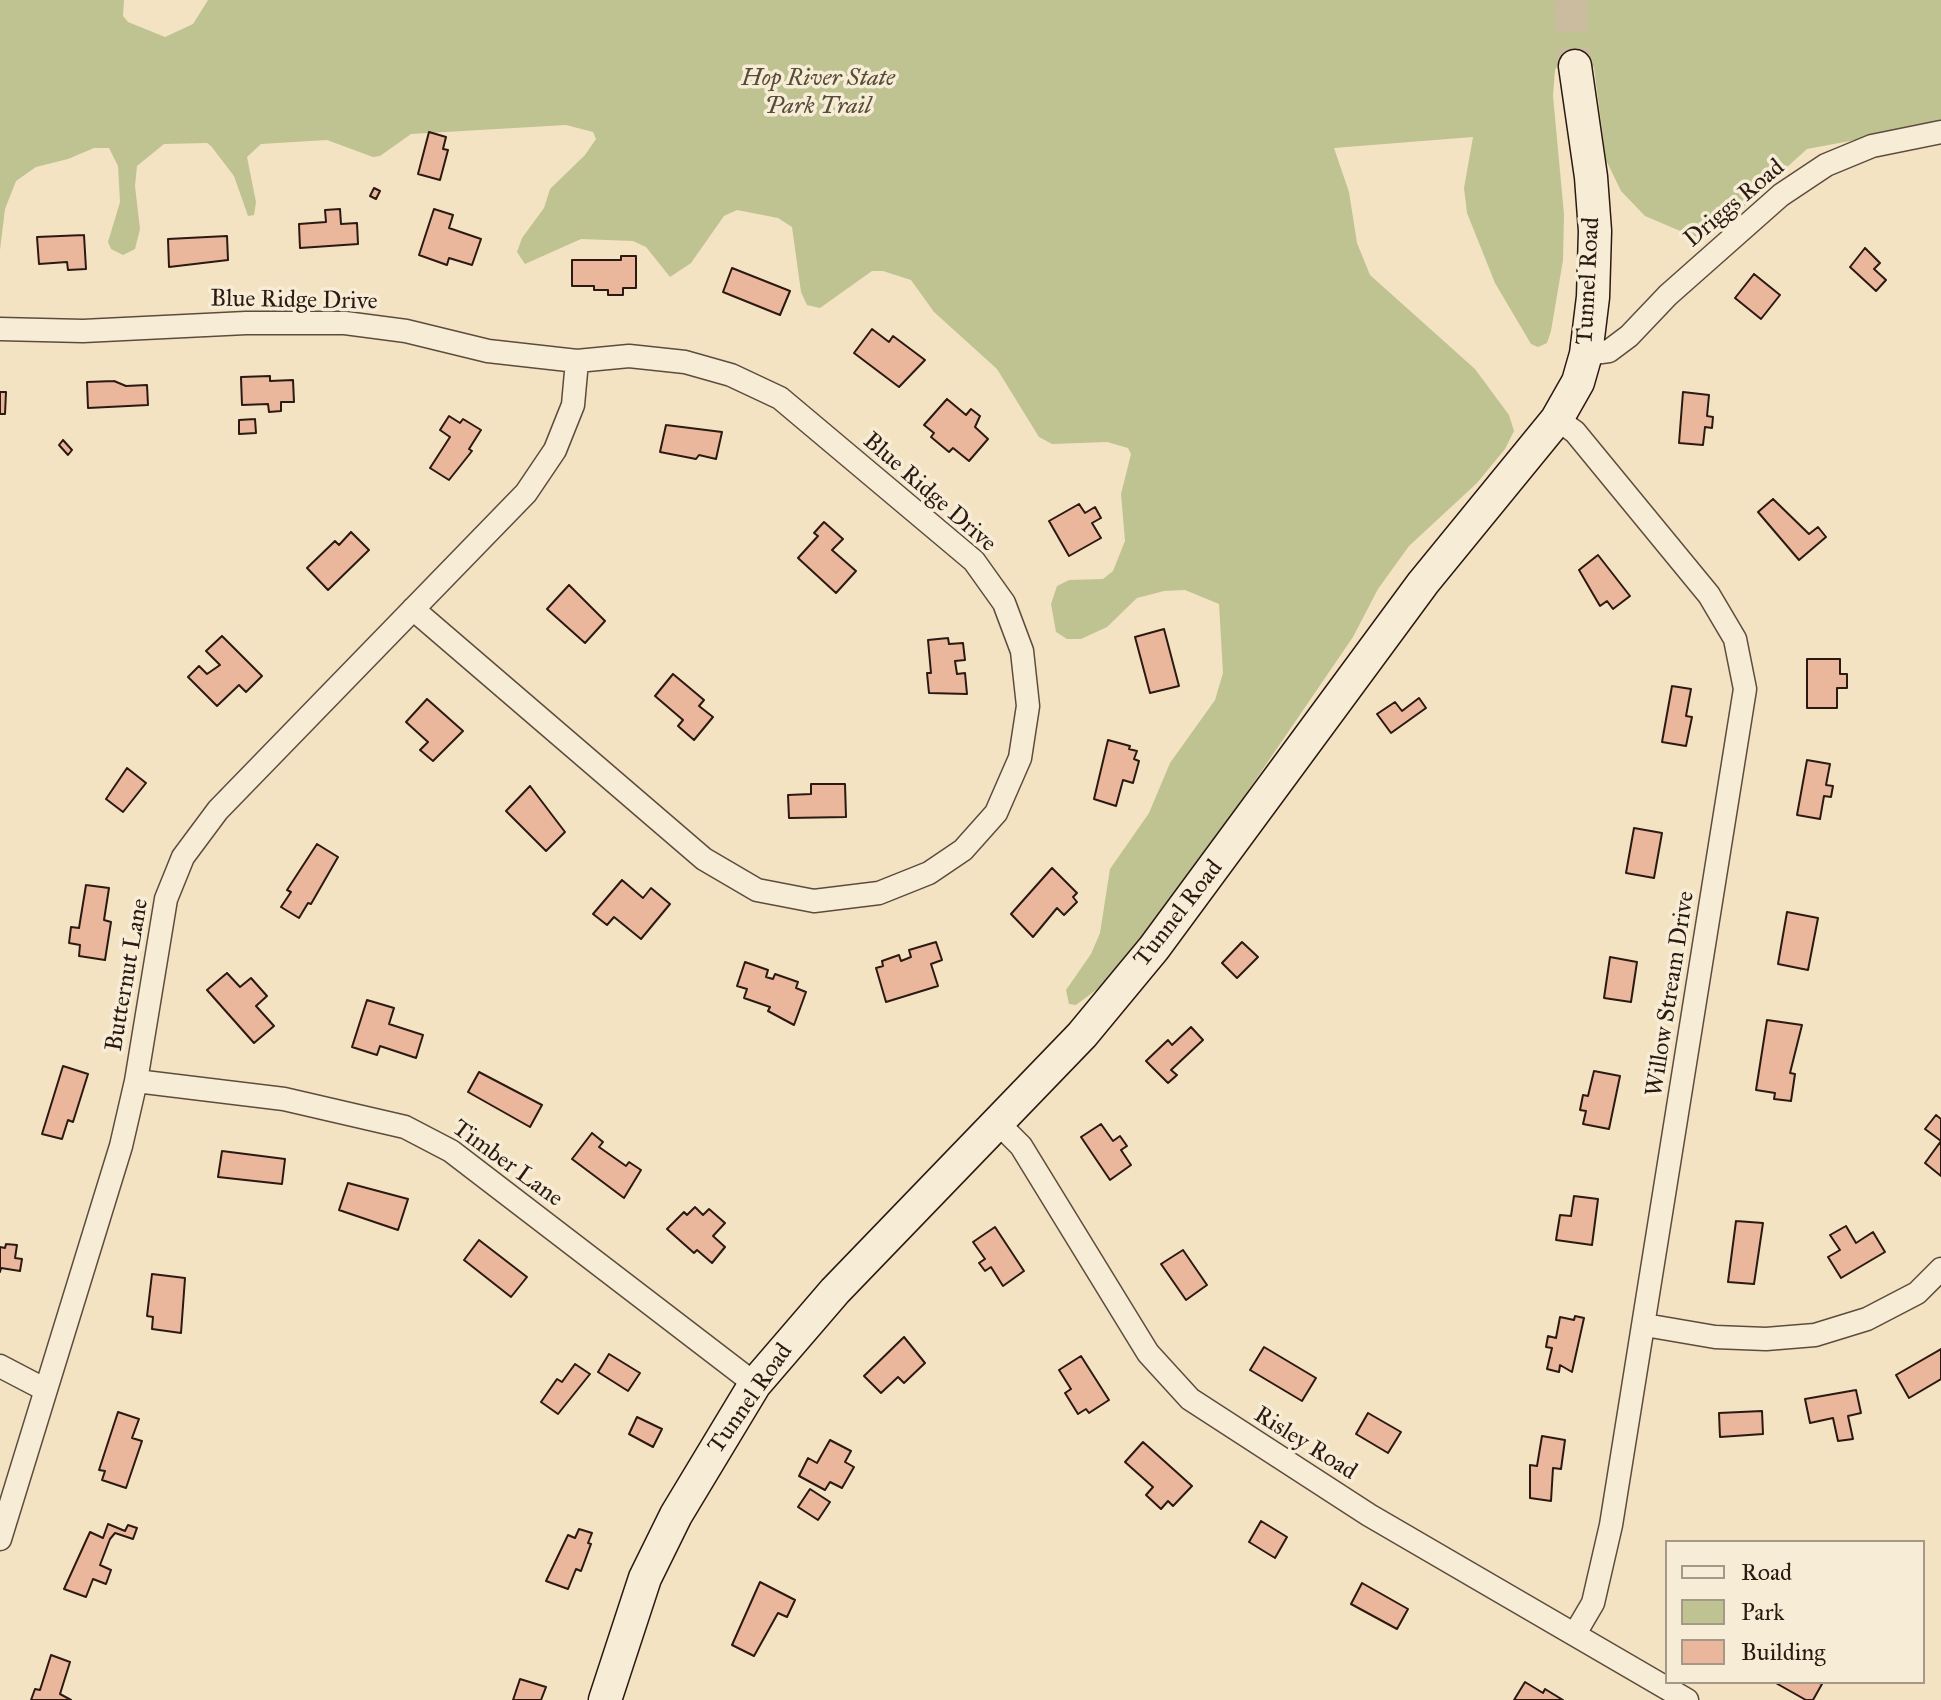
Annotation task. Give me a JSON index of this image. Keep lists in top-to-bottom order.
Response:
{
  "streets": {
    "main road": ["Tunnel Road"],
    "street": [
      "Driggs Road",
      "Blue Ridge Drive",
      "Butternut Lane",
      "Willow Stream Drive",
      "Timber Lane",
      "Risley Road"
    ]
  },
  "crossings": [
    ["Driggs Road", "Tunnel Road"],
    ["Tunnel Road", "Willow Stream Drive"],
    ["Tunnel Road", "Timber Lane"],
    ["Tunnel Road", "Risley Road"],
    ["Blue Ridge Drive", "Butternut Lane"],
    ["Butternut Lane", "Timber Lane"],
    ["Willow Stream Drive", "Risley Road"]
  ],
  "parks": ["Hop River State Park Trail"],
  "legend": ["Road", "Park", "Building"]
}
